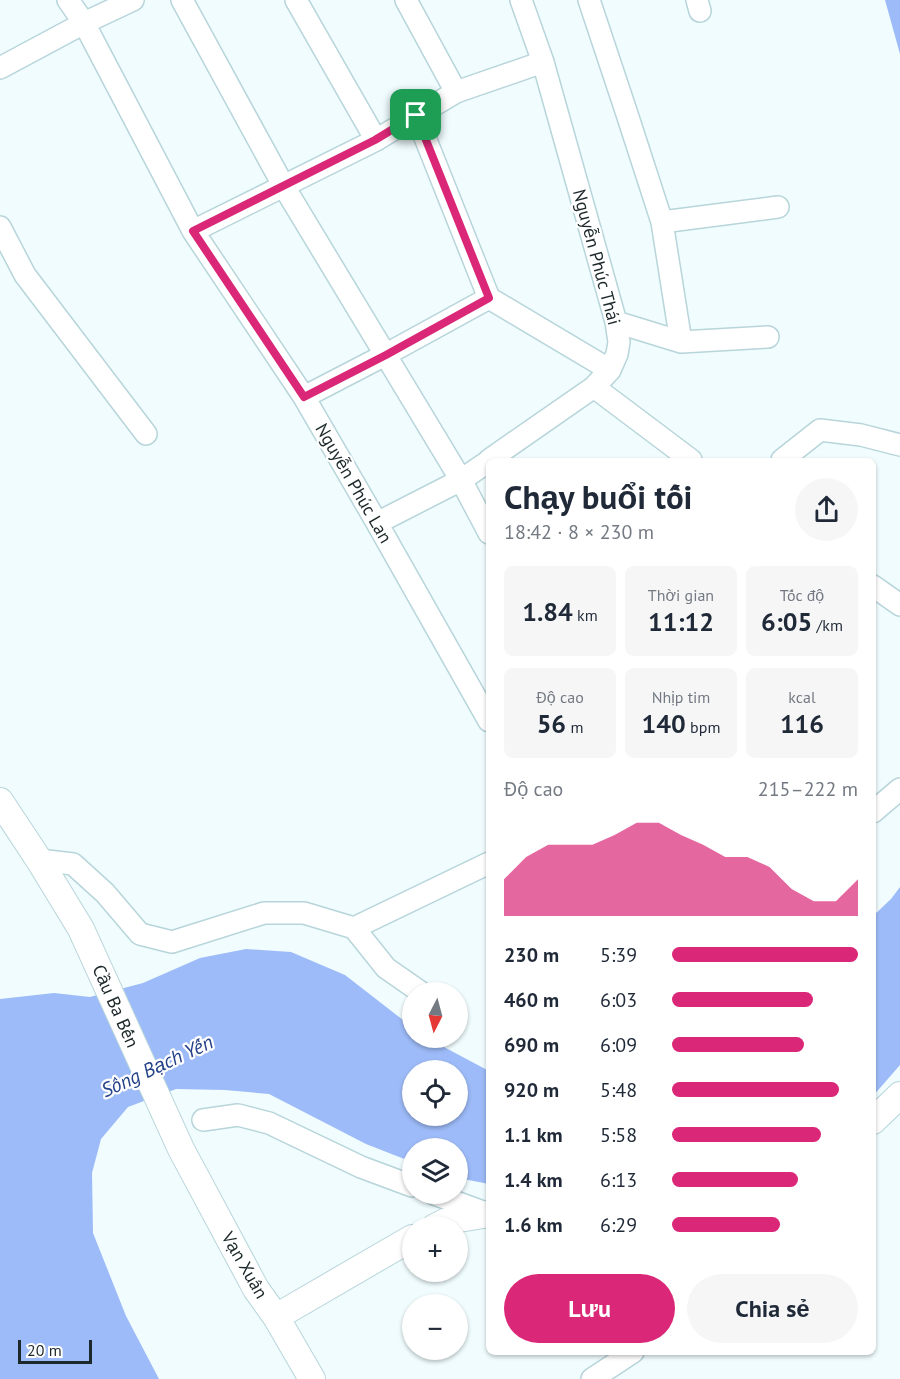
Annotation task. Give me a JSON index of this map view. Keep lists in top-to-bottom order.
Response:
{
  "streets": {
    "street": [
      "Nguyễn Phúc Thái",
      "Nguyễn Phúc Lan",
      "Cầu Ba Bến",
      "Vạn Xuân"
    ]
  },
  "crossings": [
    ["Nguyễn Phúc Thái", "Nguyễn Phúc Lan"],
    ["Cầu Ba Bến", "Vạn Xuân"]
  ],
  "water": ["Sông Bạch Yến"],
  "scale_bar": "20 m",
  "north": "bottom",
  "page": {
    "heading": ["Chạy buổi tối", "18:42 · 8 × 230 m"],
    "stats": [
      ["1.84 km"],
      ["Thời gian", "11:12"],
      ["Tốc độ", "6:05 /km"],
      ["Độ cao", "56 m"],
      ["Nhịp tim", "140 bpm"],
      ["kcal", "116"]
    ],
    "chart": ["Độ cao", "215–222 m"],
    "list": [
      {
        "name": "230 m",
        "note": "5:39"
      },
      {
        "name": "460 m",
        "note": "6:03"
      },
      {
        "name": "690 m",
        "note": "6:09"
      },
      {
        "name": "920 m",
        "note": "5:48"
      },
      {
        "name": "1.1 km",
        "note": "5:58"
      },
      {
        "name": "1.4 km",
        "note": "6:13"
      },
      {
        "name": "1.6 km",
        "note": "6:29"
      }
    ],
    "map_buttons": ["+", "−"],
    "buttons": ["Lưu", "Chia sẻ"],
    "scale": "20 m"
  }
}
